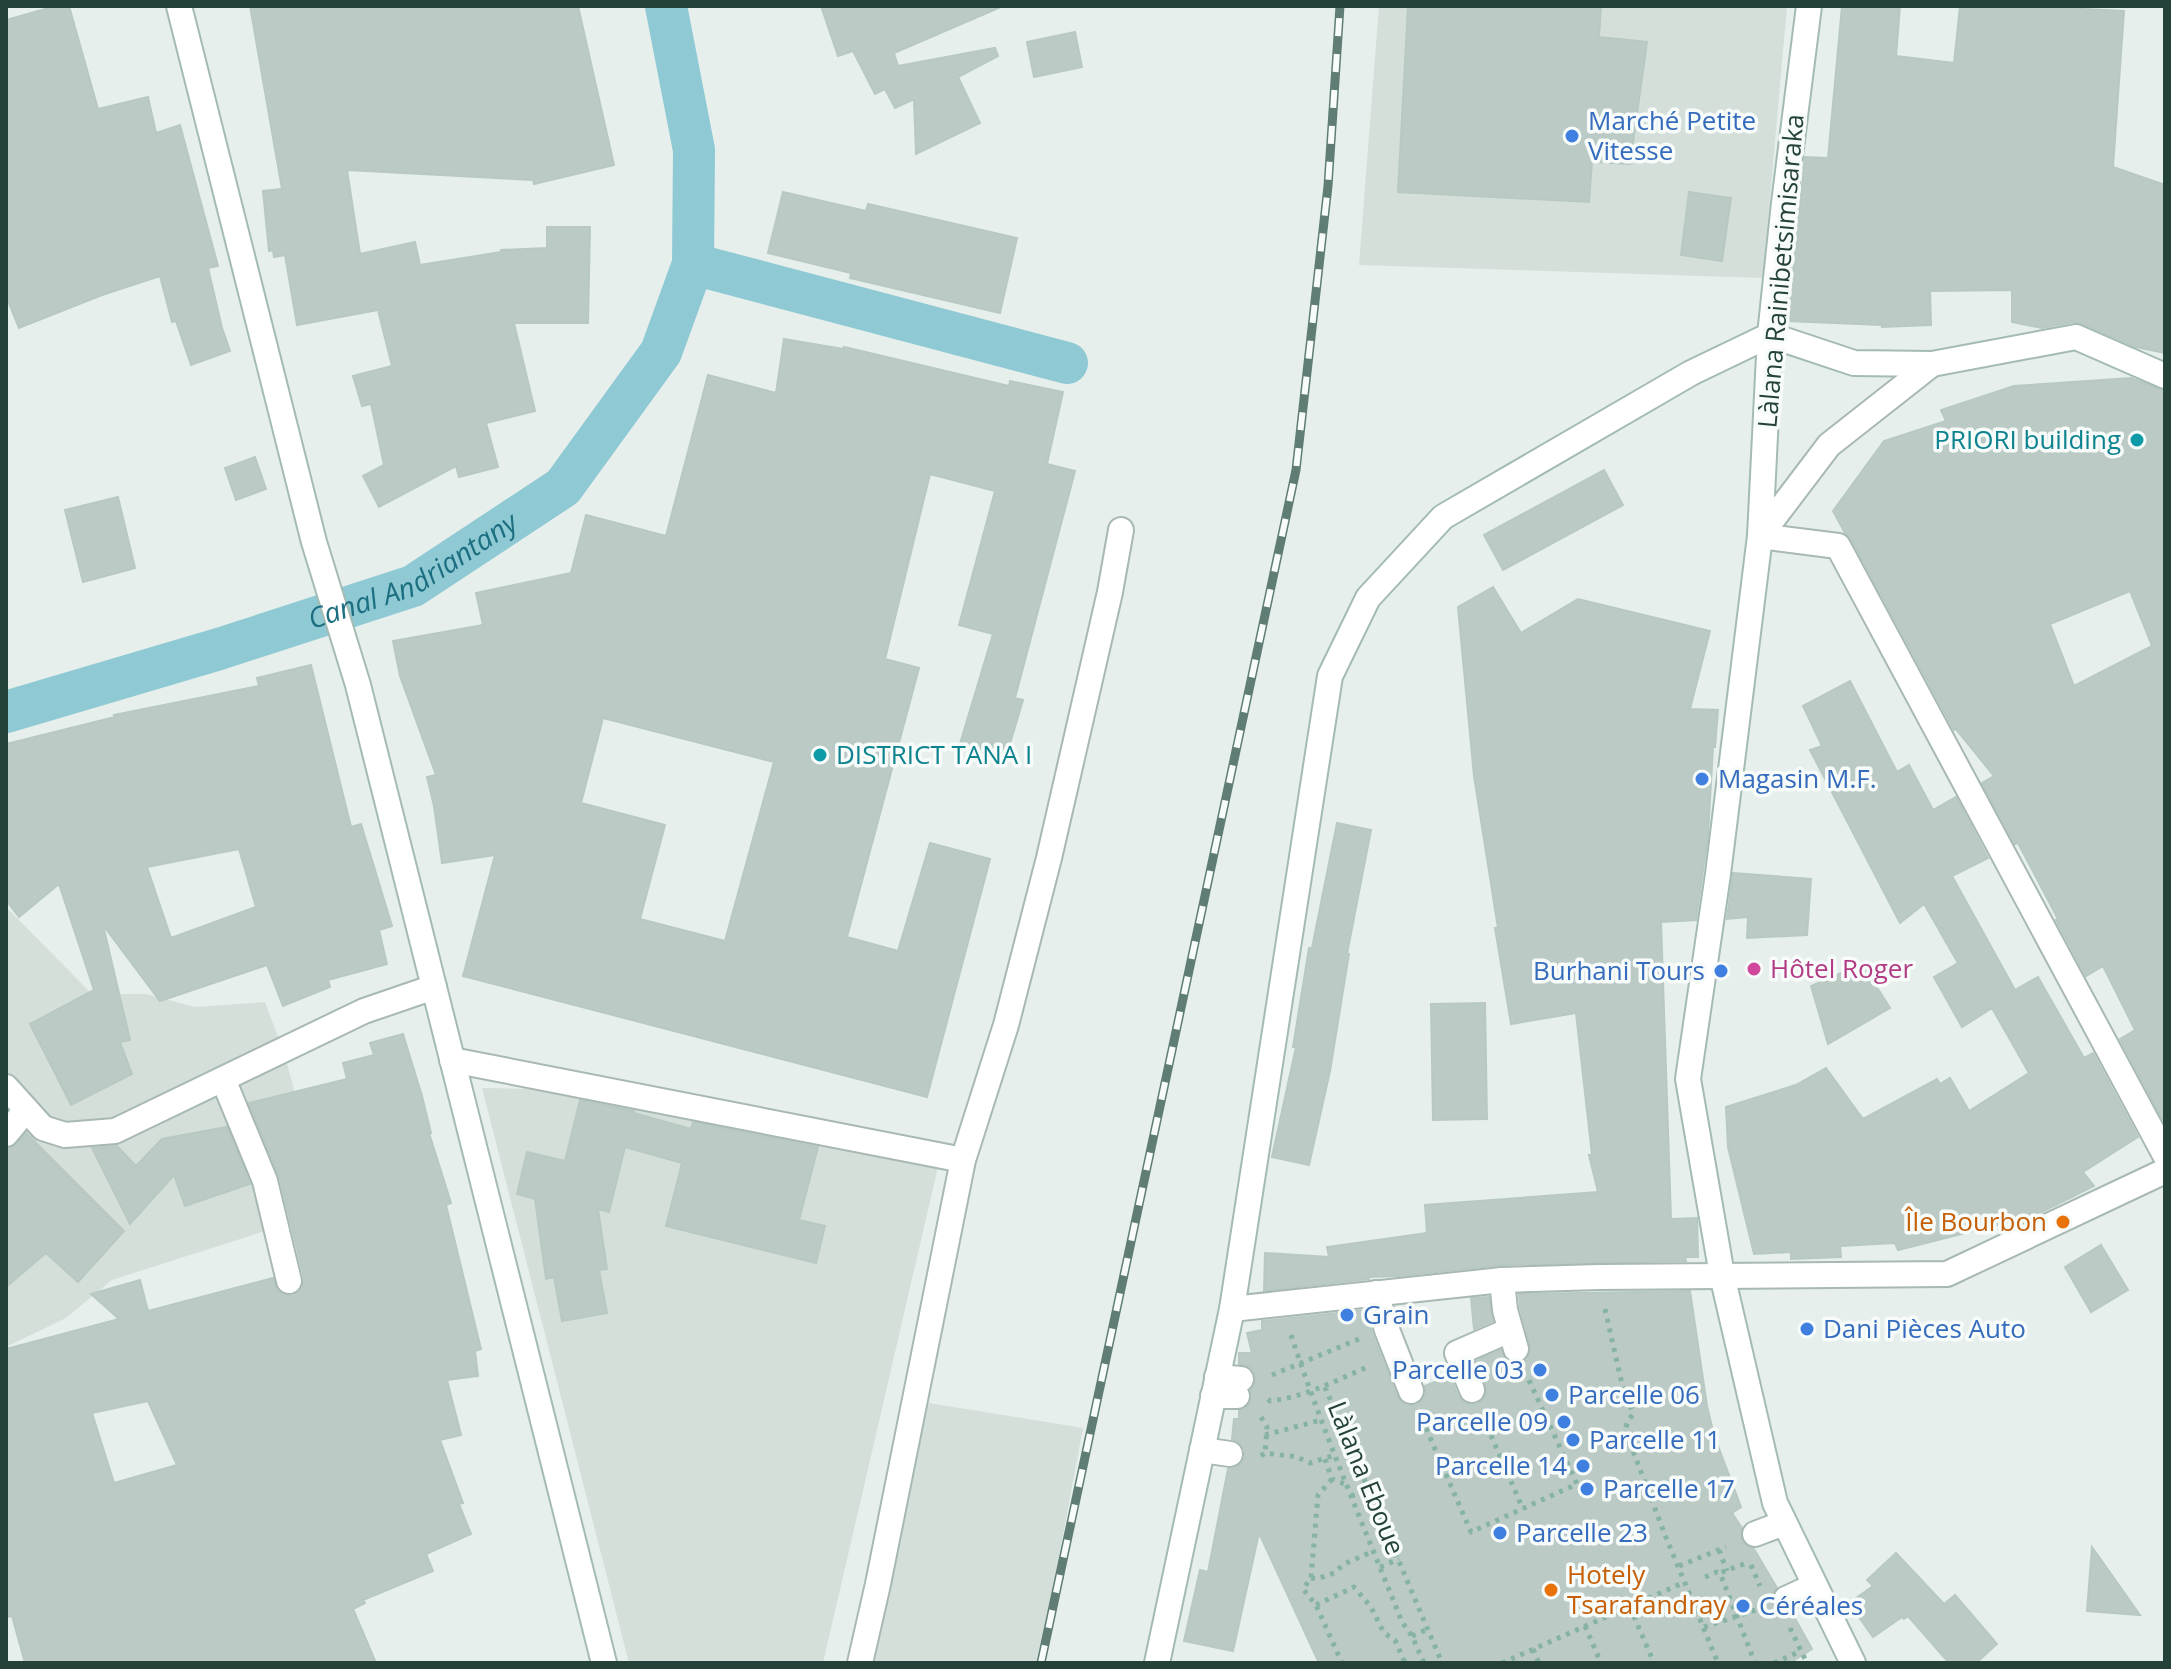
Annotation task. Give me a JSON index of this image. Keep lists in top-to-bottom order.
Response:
{
  "streets": {
    "street": ["Làlana Rainibetsimisaraka"],
    "path": ["Làlana Eboue"]
  },
  "water": ["Canal Andriantany"],
  "places": [
    "Marché Petite Vitesse",
    "PRIORI building",
    "DISTRICT TANA I",
    "Magasin M.F.",
    "Hôtel Roger",
    "Burhani Tours",
    "Île Bourbon",
    "Grain",
    "Dani Pièces Auto",
    "Parcelle 03",
    "Parcelle 06",
    "Parcelle 09",
    "Parcelle 11",
    "Parcelle 14",
    "Parcelle 17",
    "Parcelle 23",
    "Hotely Tsarafandray",
    "Céréales"
  ]
}
